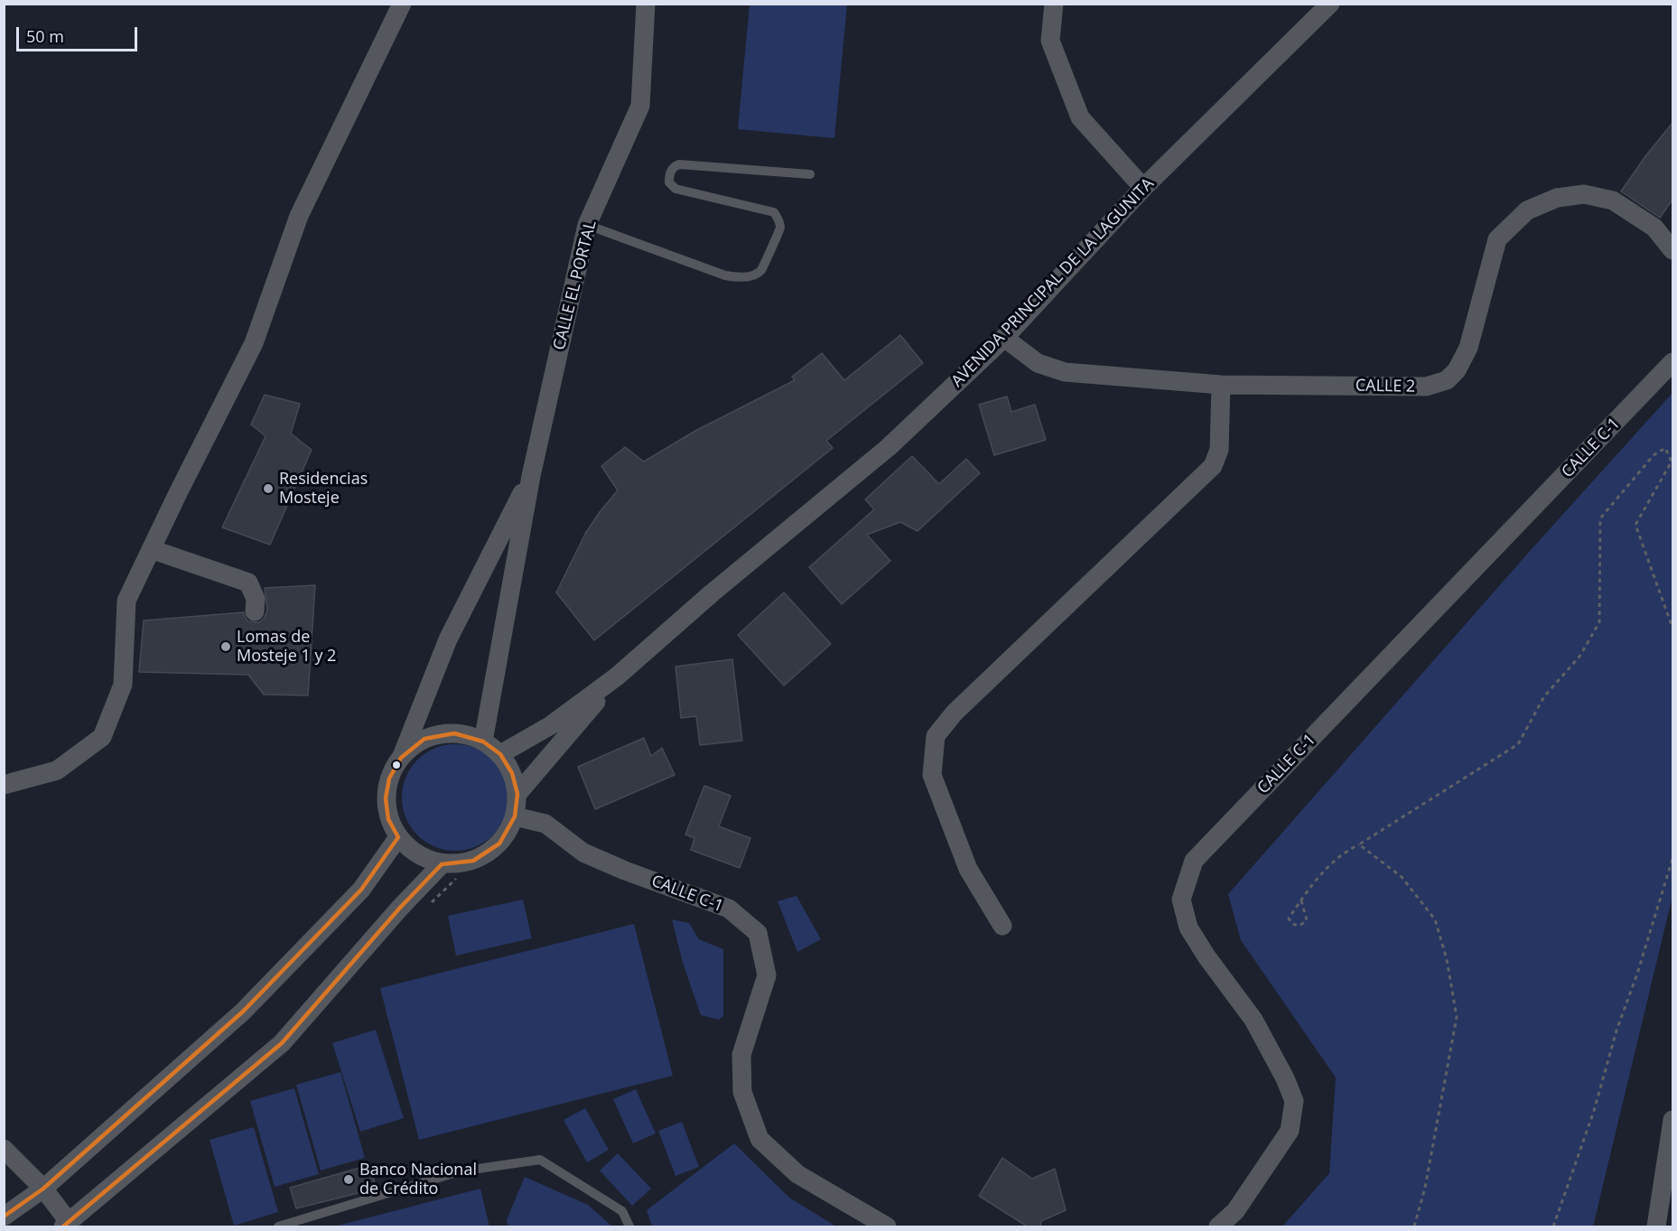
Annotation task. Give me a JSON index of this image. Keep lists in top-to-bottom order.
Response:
{
  "streets": {
    "street": [
      "AVENIDA PRINCIPAL DE LA LAGUNITA",
      "CALLE EL PORTAL",
      "CALLE 2",
      "CALLE C-1"
    ]
  },
  "crossings": [
    ["AVENIDA PRINCIPAL DE LA LAGUNITA", "CALLE EL PORTAL"],
    ["AVENIDA PRINCIPAL DE LA LAGUNITA", "CALLE 2"],
    ["AVENIDA PRINCIPAL DE LA LAGUNITA", "CALLE C-1"],
    ["CALLE EL PORTAL", "CALLE C-1"]
  ],
  "places": ["Residencias Mosteje", "Lomas de Mosteje 1 y 2", "Banco Nacional de Crédito"],
  "scale_bar": "50 m"
}
